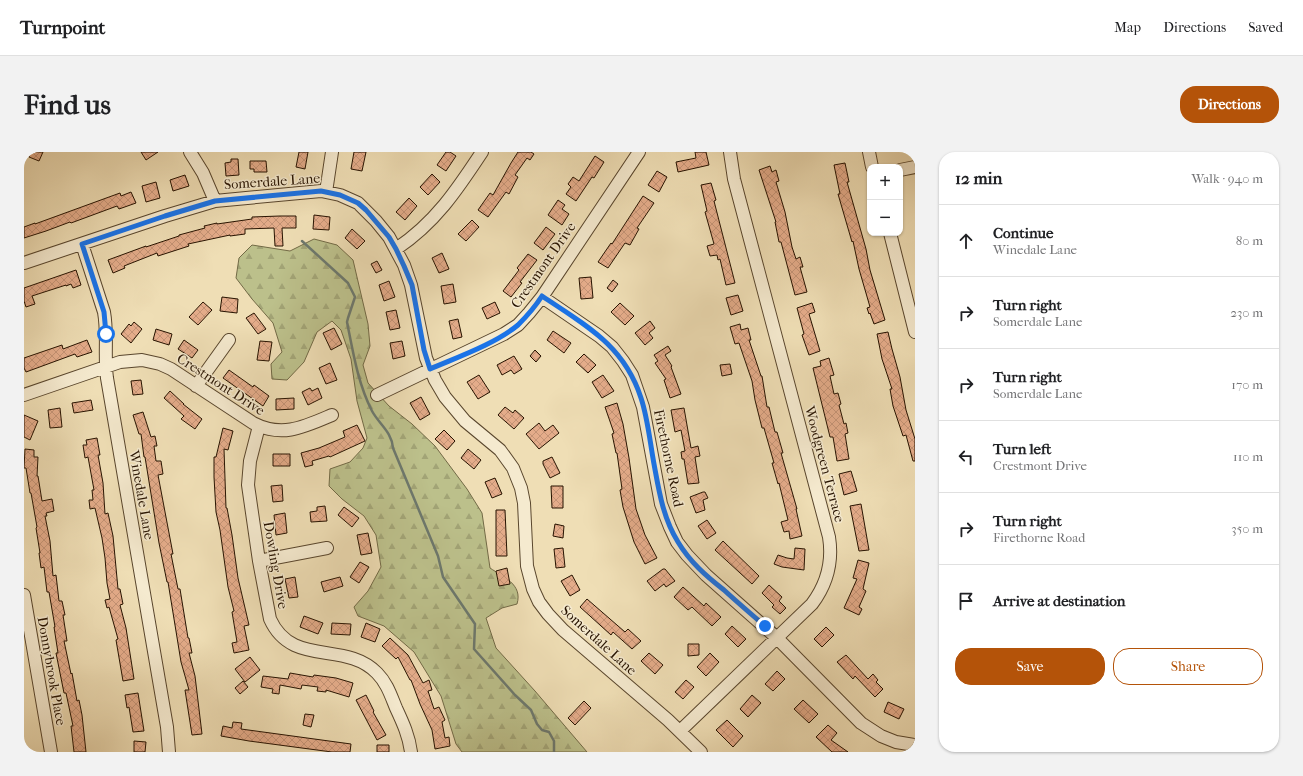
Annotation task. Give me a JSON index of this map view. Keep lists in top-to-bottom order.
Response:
{
  "streets": {
    "street": [
      "Somerdale Lane",
      "Crestmont Drive",
      "Firethorne Road",
      "Woodgreen Terrace",
      "Winedale Lane",
      "Dowling Drive",
      "Donnybrook Place"
    ]
  },
  "crossings": [
    ["Somerdale Lane", "Crestmont Drive"],
    ["Somerdale Lane", "Woodgreen Terrace"],
    ["Somerdale Lane", "Winedale Lane"],
    ["Crestmont Drive", "Firethorne Road"],
    ["Crestmont Drive", "Winedale Lane"],
    ["Crestmont Drive", "Dowling Drive"],
    ["Firethorne Road", "Woodgreen Terrace"]
  ],
  "page": {
    "header": "Turnpoint",
    "nav": ["Map", "Directions", "Saved"],
    "buttons": [
      "Directions",
      ["Save", "Share"]
    ],
    "title": "Find us",
    "heading": ["12 min", "Walk · 940 m"],
    "map_buttons": ["+", "−"],
    "list": [
      ["Continue", "Winedale Lane", "80 m"],
      ["Turn right", "Somerdale Lane", "230 m"],
      ["Turn right", "Somerdale Lane", "170 m"],
      ["Turn left", "Crestmont Drive", "110 m"],
      ["Turn right", "Firethorne Road", "350 m"],
      "Arrive at destination"
    ]
  }
}
